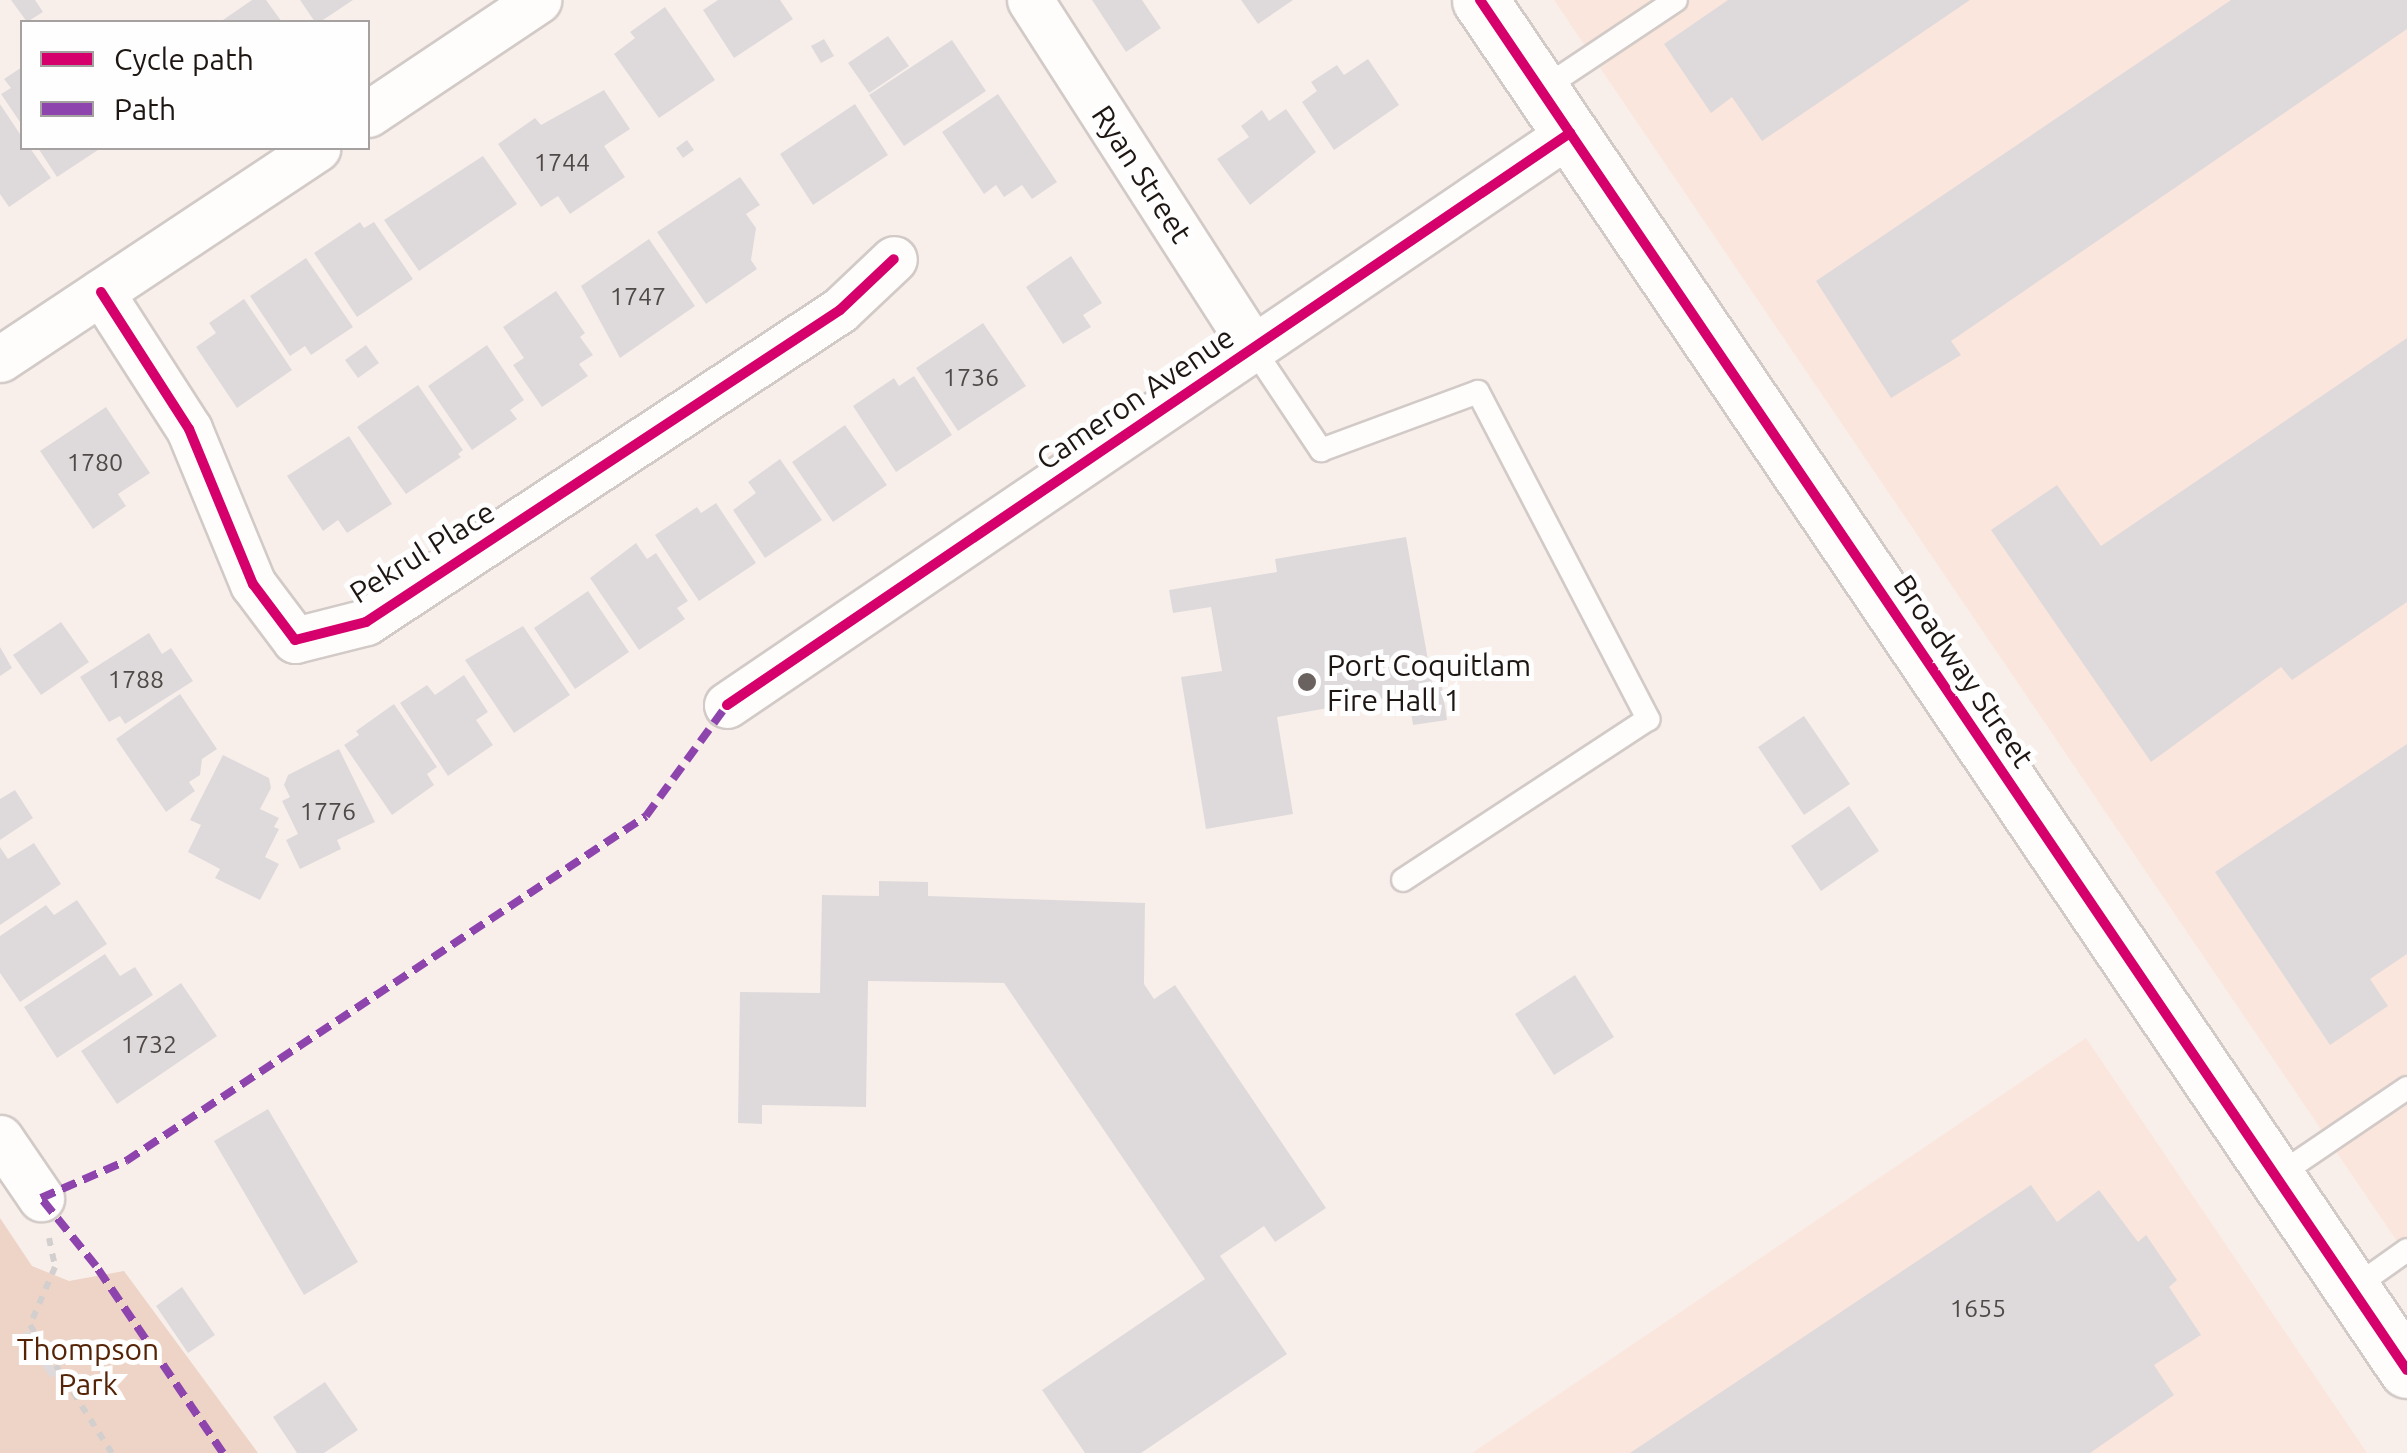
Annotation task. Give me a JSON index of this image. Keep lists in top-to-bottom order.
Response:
{
  "streets": {
    "main road": ["Broadway Street"],
    "street": ["Ryan Street", "Cameron Avenue", "Pekrul Place"]
  },
  "crossings": [
    ["Ryan Street", "Cameron Avenue"],
    ["Cameron Avenue", "Broadway Street"]
  ],
  "parks": ["Thompson Park"],
  "places": ["Port Coquitlam Fire Hall 1"],
  "house_numbers": [
    "1744",
    "1747",
    "1736",
    "1780",
    "1788",
    "1776",
    "1732",
    "1655"
  ],
  "legend": ["Cycle path", "Path"]
}
